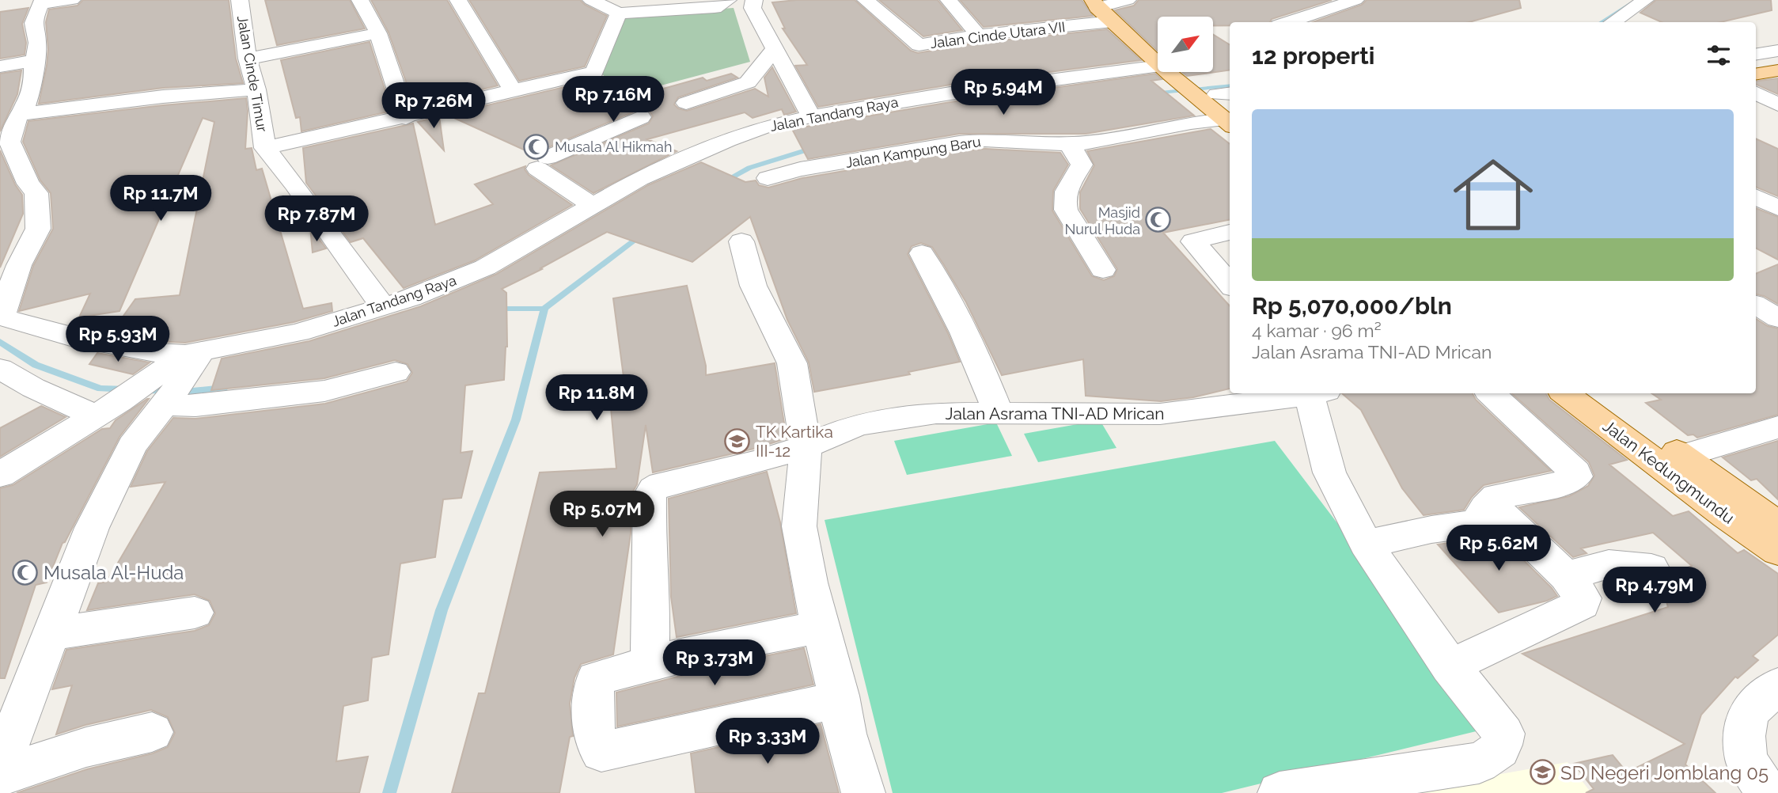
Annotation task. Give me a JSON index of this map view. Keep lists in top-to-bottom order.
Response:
{
  "streets": {
    "main road": ["Jalan Kedungmundu"],
    "street": [
      "Jalan Cinde Utara VII",
      "Jalan Cinde Timur",
      "Jalan Tandang Raya",
      "Jalan Kampung Baru",
      "Jalan Asrama TNI-AD Mrican"
    ]
  },
  "crossings": [
    ["Jalan Cinde Timur", "Jalan Tandang Raya"]
  ],
  "places": {
    "mosque": ["Musala Al Hikmah", "Masjid Nurul Huda", "Musala Al-Huda"],
    "school or university": ["TK Kartika III-12", "SD Negeri Jomblang 05"]
  },
  "north": "top right",
  "page": {
    "heading": "12 properti",
    "price": [
      "Rp 5.94M",
      "Rp 7.16M",
      "Rp 7.26M",
      "Rp 11.7M",
      "Rp 7.87M",
      "Rp 5.93M",
      "Rp 11.8M",
      "Rp 5.07M",
      "Rp 5.62M",
      "Rp 4.79M",
      "Rp 3.73M",
      "Rp 3.33M"
    ],
    "list": [
      {
        "name": "Rp 5,070,000/bln",
        "note": "4 kamar · 96 m² · Jalan Asrama TNI-AD Mrican"
      }
    ]
  }
}
